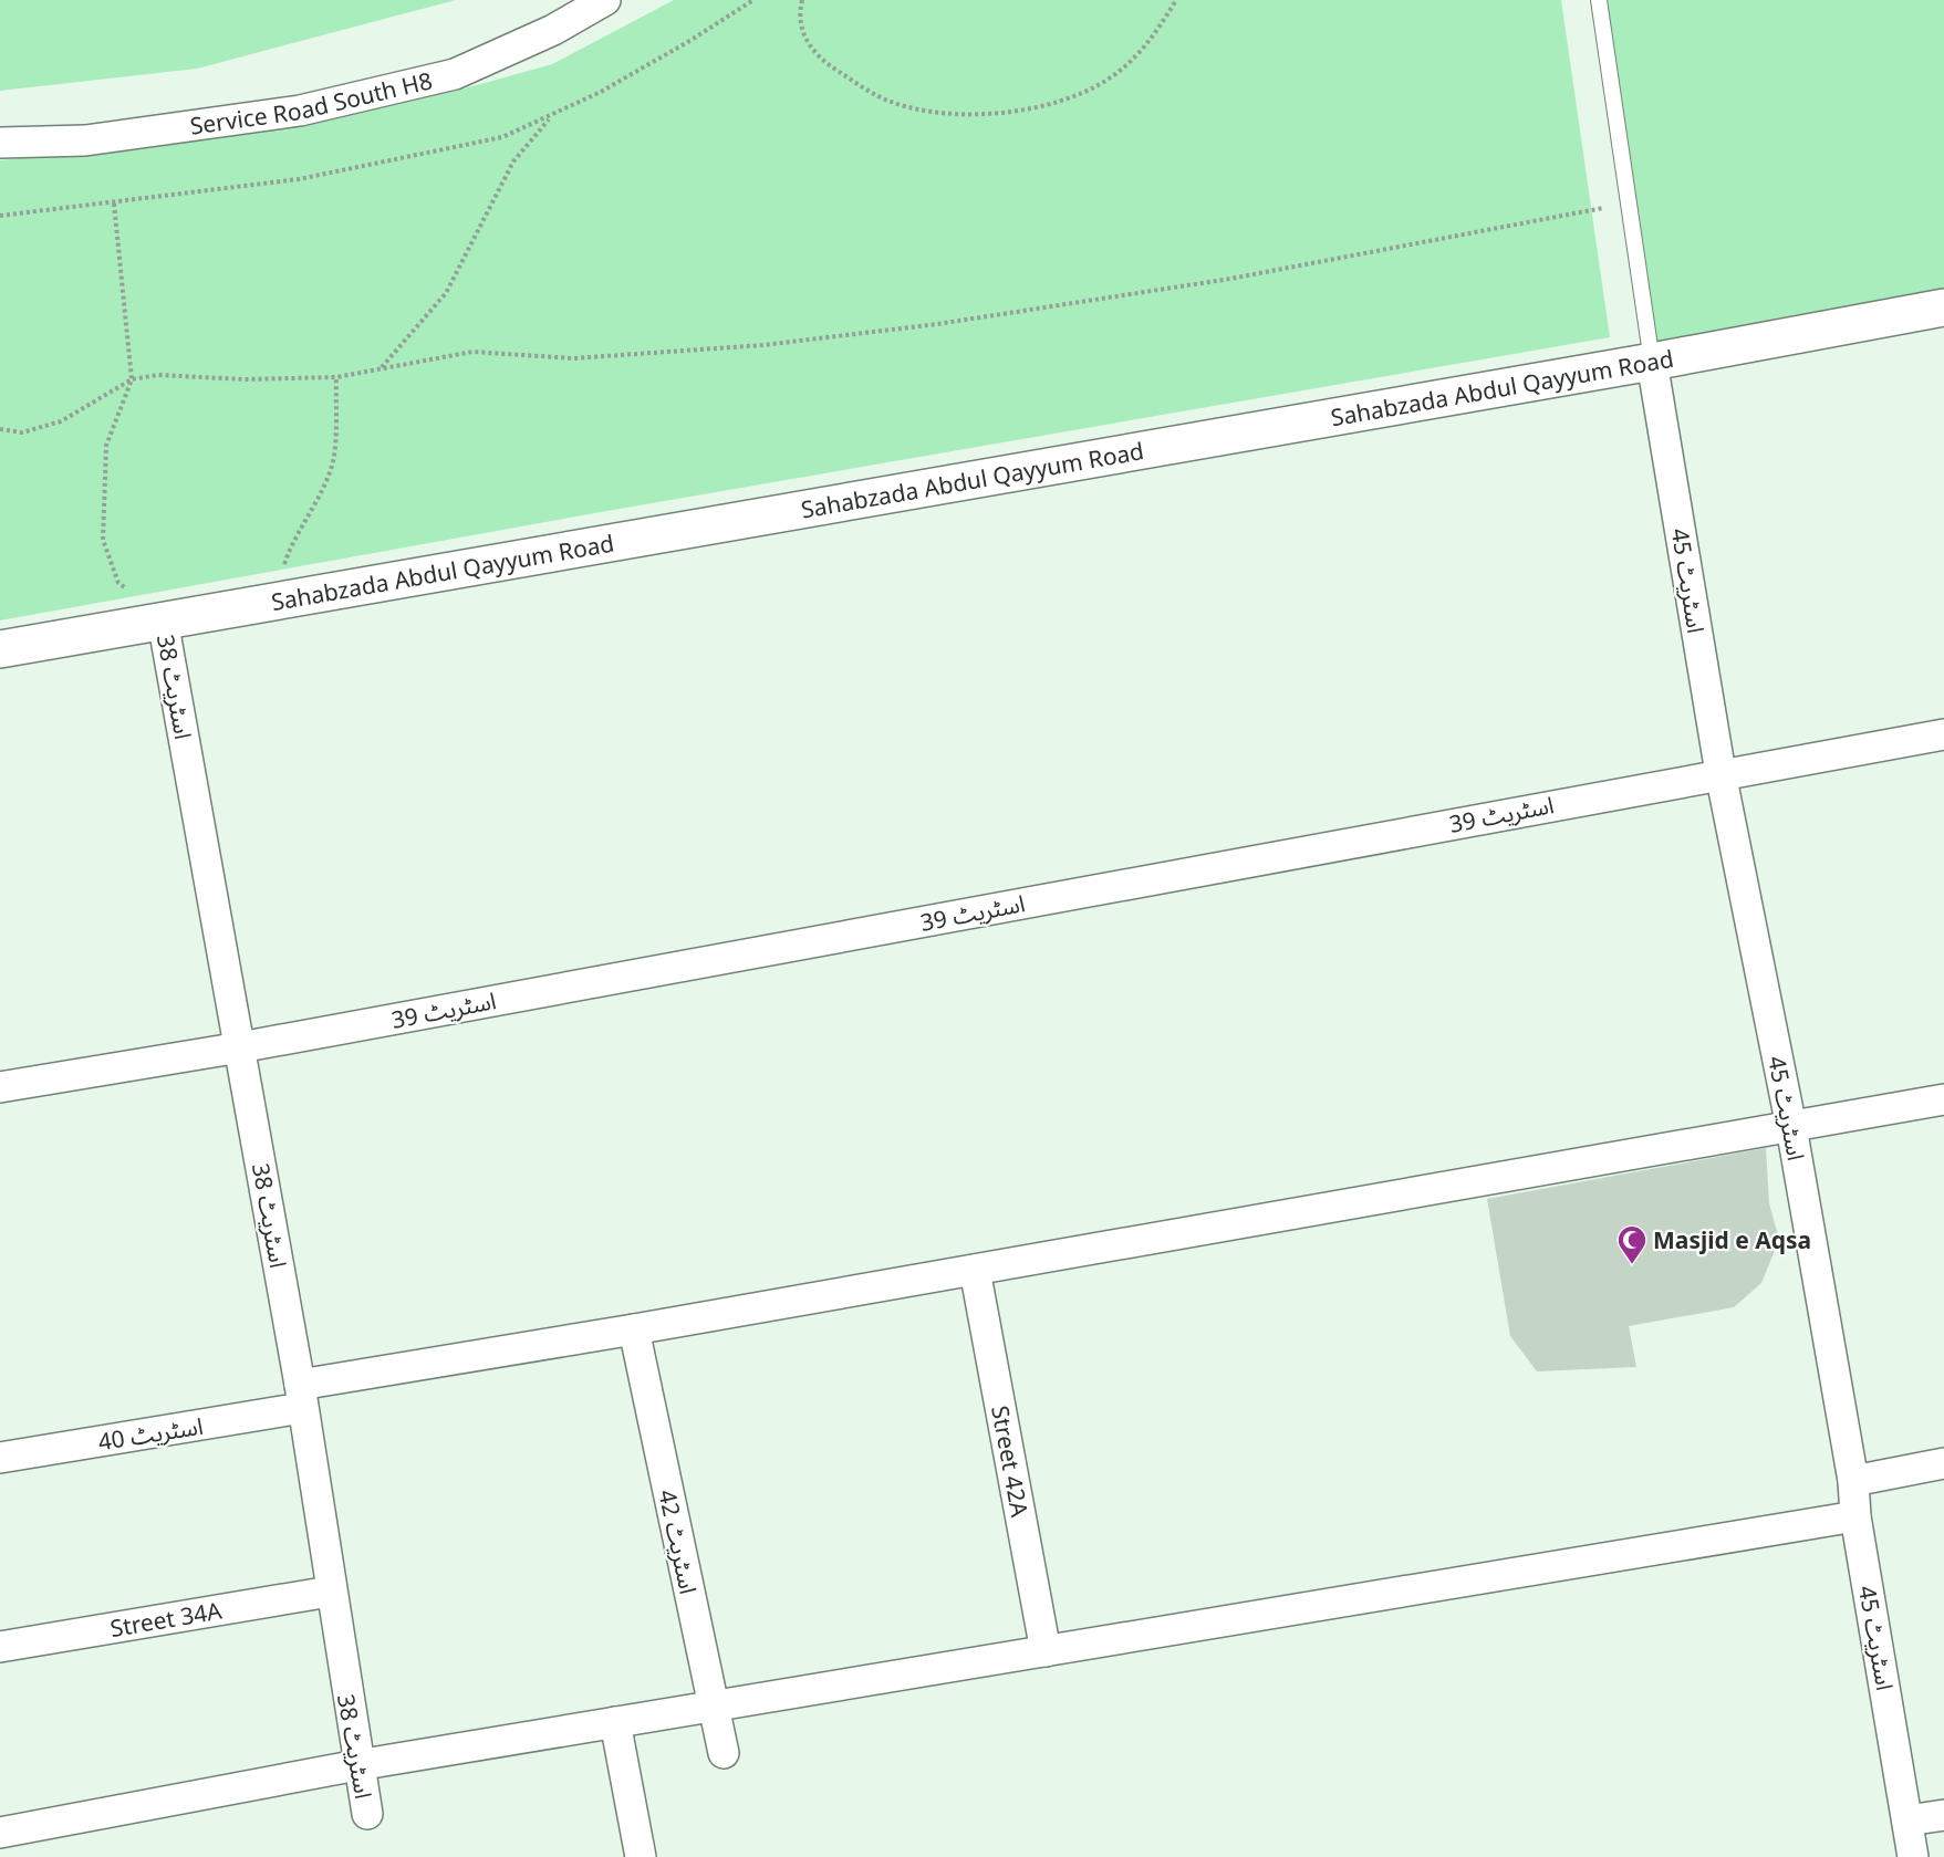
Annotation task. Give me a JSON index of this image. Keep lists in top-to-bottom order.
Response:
{
  "streets": {
    "street": [
      "Service Road South H8",
      "Sahabzada Abdul Qayyum Road",
      "اسٹریٹ 45",
      "اسٹریٹ 38",
      "اسٹریٹ 39",
      "اسٹریٹ 40",
      "Street 42A",
      "اسٹریٹ 42",
      "Street 34A"
    ]
  },
  "crossings": [
    ["Sahabzada Abdul Qayyum Road", "اسٹریٹ 45"],
    ["Sahabzada Abdul Qayyum Road", "اسٹریٹ 38"],
    ["اسٹریٹ 45", "اسٹریٹ 39"],
    ["اسٹریٹ 45", "اسٹریٹ 40"],
    ["اسٹریٹ 38", "اسٹریٹ 39"],
    ["اسٹریٹ 38", "اسٹریٹ 40"],
    ["اسٹریٹ 38", "Street 34A"],
    ["اسٹریٹ 40", "Street 42A"],
    ["اسٹریٹ 40", "اسٹریٹ 42"]
  ],
  "places": {
    "mosque": ["Masjid e Aqsa"]
  }
}
